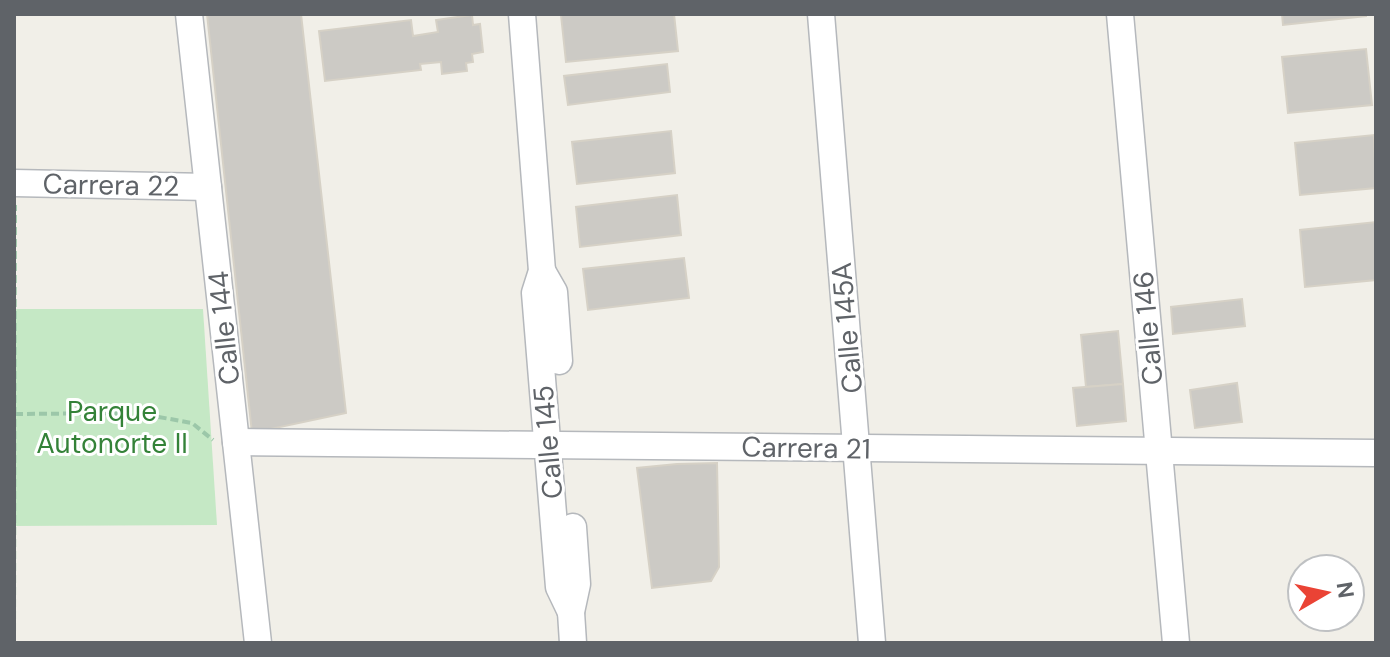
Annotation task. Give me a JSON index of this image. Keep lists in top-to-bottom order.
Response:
{
  "streets": {
    "street": [
      "Carrera 22",
      "Calle 144",
      "Calle 145A",
      "Calle 146",
      "Calle 145",
      "Carrera 21"
    ]
  },
  "crossings": [
    ["Carrera 22", "Calle 144"],
    ["Calle 144", "Carrera 21"],
    ["Calle 145A", "Carrera 21"],
    ["Calle 146", "Carrera 21"],
    ["Calle 145", "Carrera 21"]
  ],
  "parks": ["Parque Autonorte II"],
  "north": "right"
}
